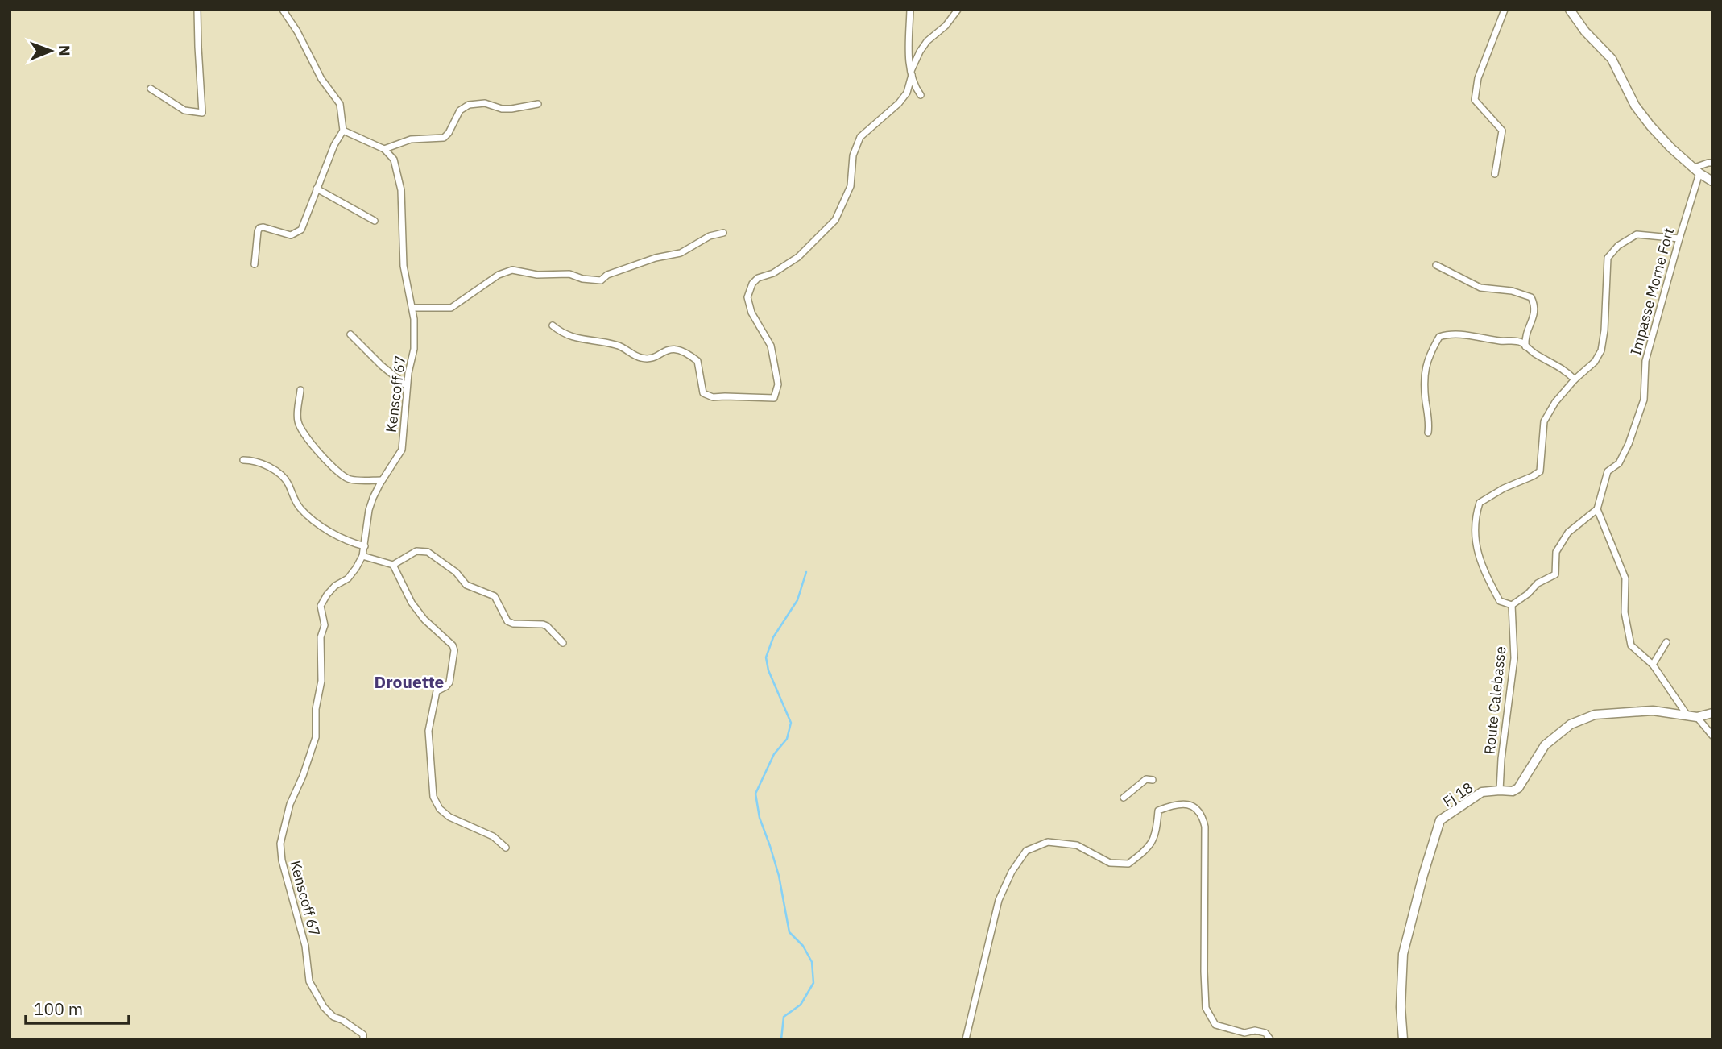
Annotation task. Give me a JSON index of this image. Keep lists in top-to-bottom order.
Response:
{
  "streets": {
    "street": [
      "Impasse Morne Fort",
      "Kenscoff 67",
      "Route Calebasse",
      "Fj 18"
    ]
  },
  "crossings": [
    ["Route Calebasse", "Fj 18"]
  ],
  "districts": ["Drouette"],
  "scale_bar": "100 m",
  "north": "right"
}
